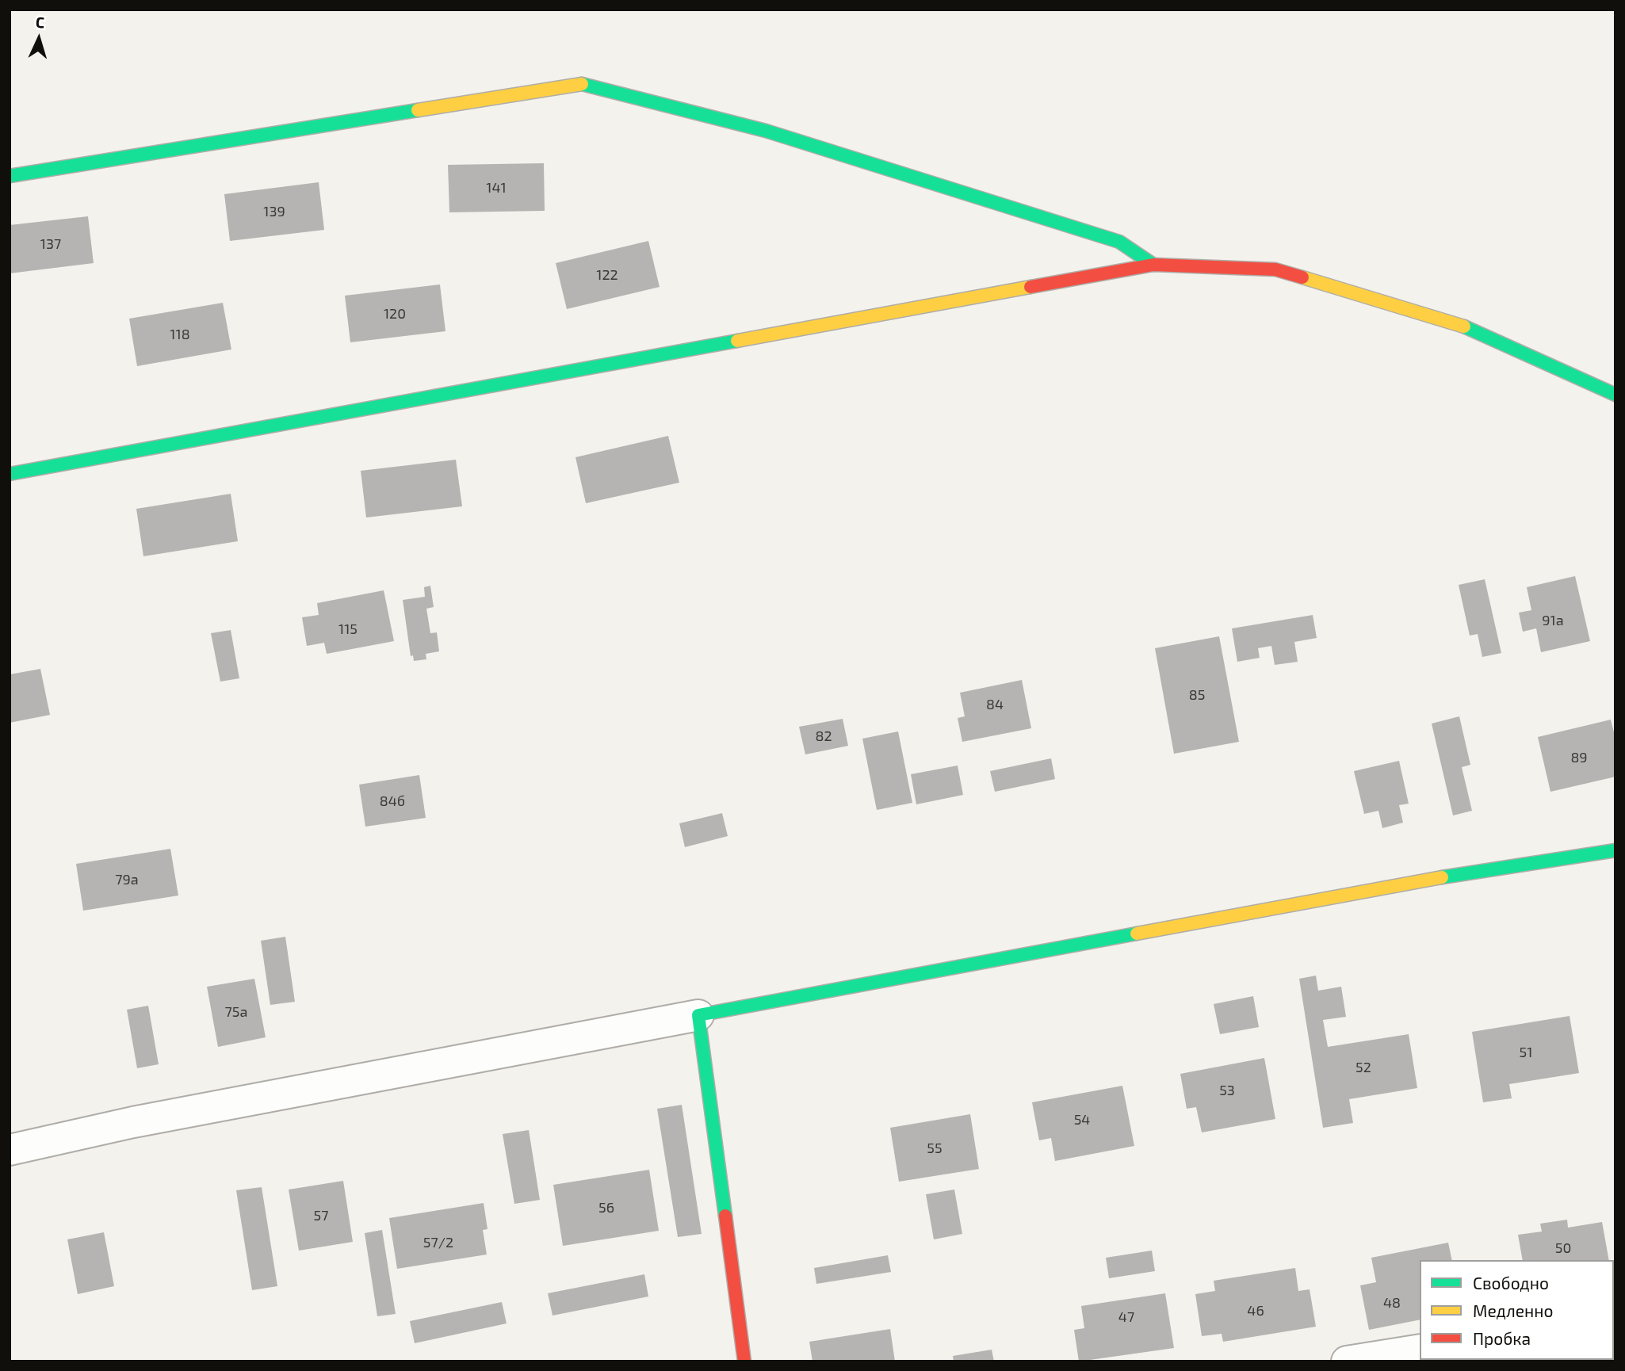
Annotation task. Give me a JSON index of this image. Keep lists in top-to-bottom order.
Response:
{
  "house_numbers": [
    "141",
    "139",
    "137",
    "122",
    "120",
    "118",
    "91а",
    "115",
    "85",
    "84",
    "82",
    "89",
    "84б",
    "79а",
    "75а",
    "51",
    "52",
    "53",
    "54",
    "55",
    "56",
    "57",
    "57/2",
    "50",
    "48",
    "46",
    "47"
  ],
  "legend": ["Свободно", "Медленно", "Пробка"],
  "north": "top"
}
